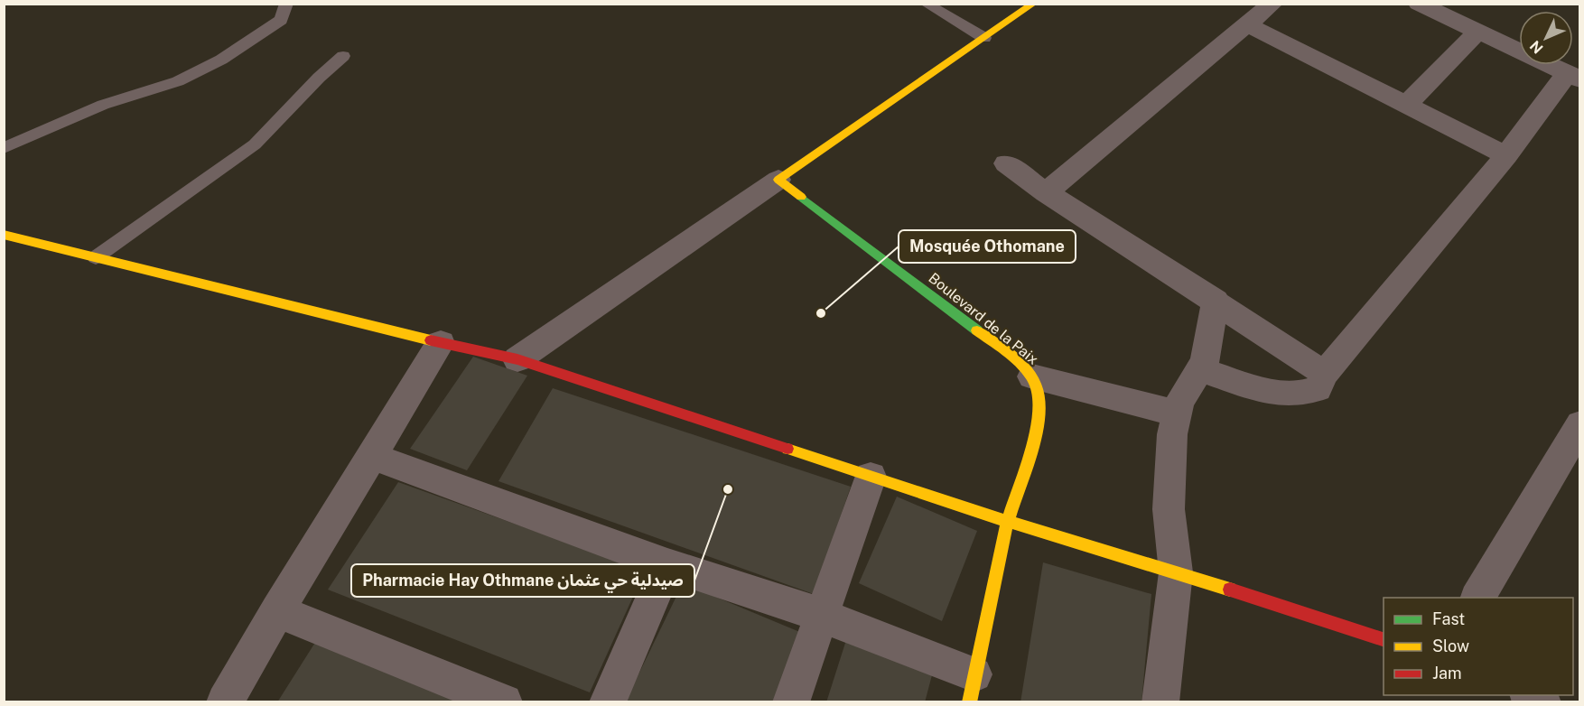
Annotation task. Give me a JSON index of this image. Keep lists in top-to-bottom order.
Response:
{
  "streets": {
    "street": ["Boulevard de la Paix"]
  },
  "places": ["Mosquée Othomane", "Pharmacie Hay Othmane صيدلية حي عثمان"],
  "legend": ["Fast", "Slow", "Jam"],
  "north": "bottom left"
}
